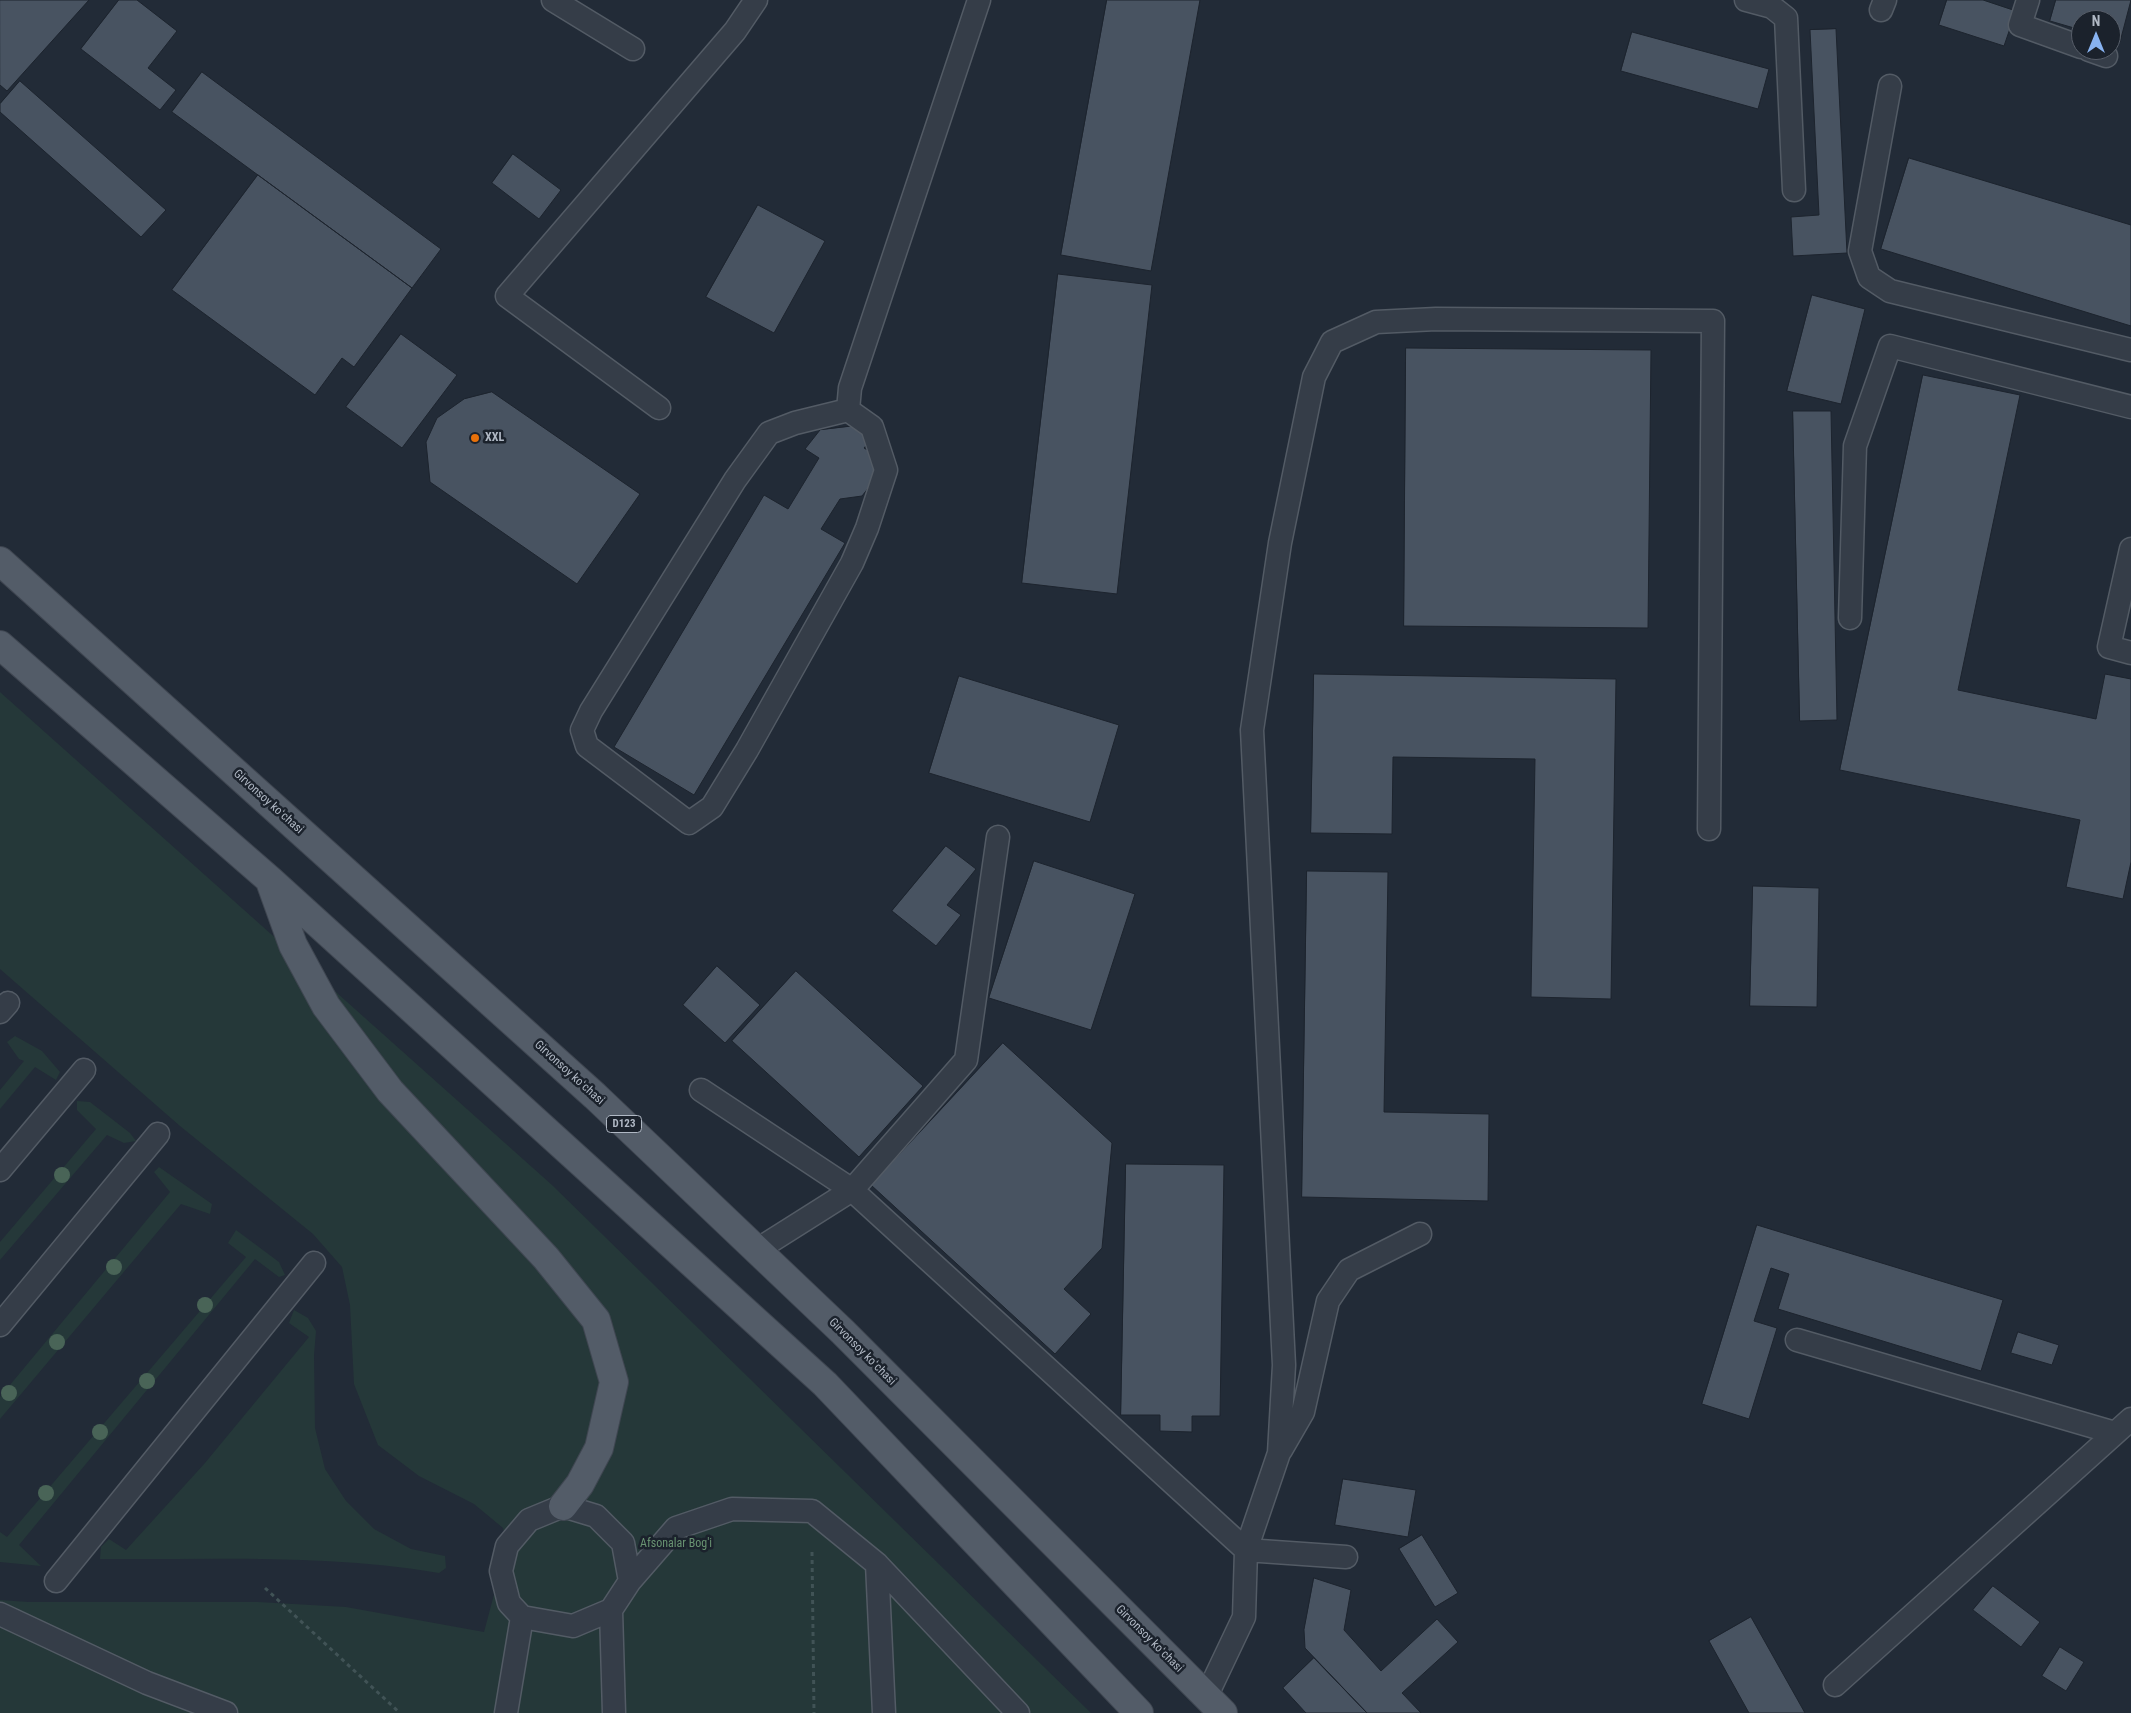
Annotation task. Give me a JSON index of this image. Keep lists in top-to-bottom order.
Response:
{
  "streets": {
    "main road": ["Girvonsoy koʻchasi", "D123"]
  },
  "parks": ["Afsonalar Bog'i"],
  "places": ["XXL"],
  "north": "top"
}
